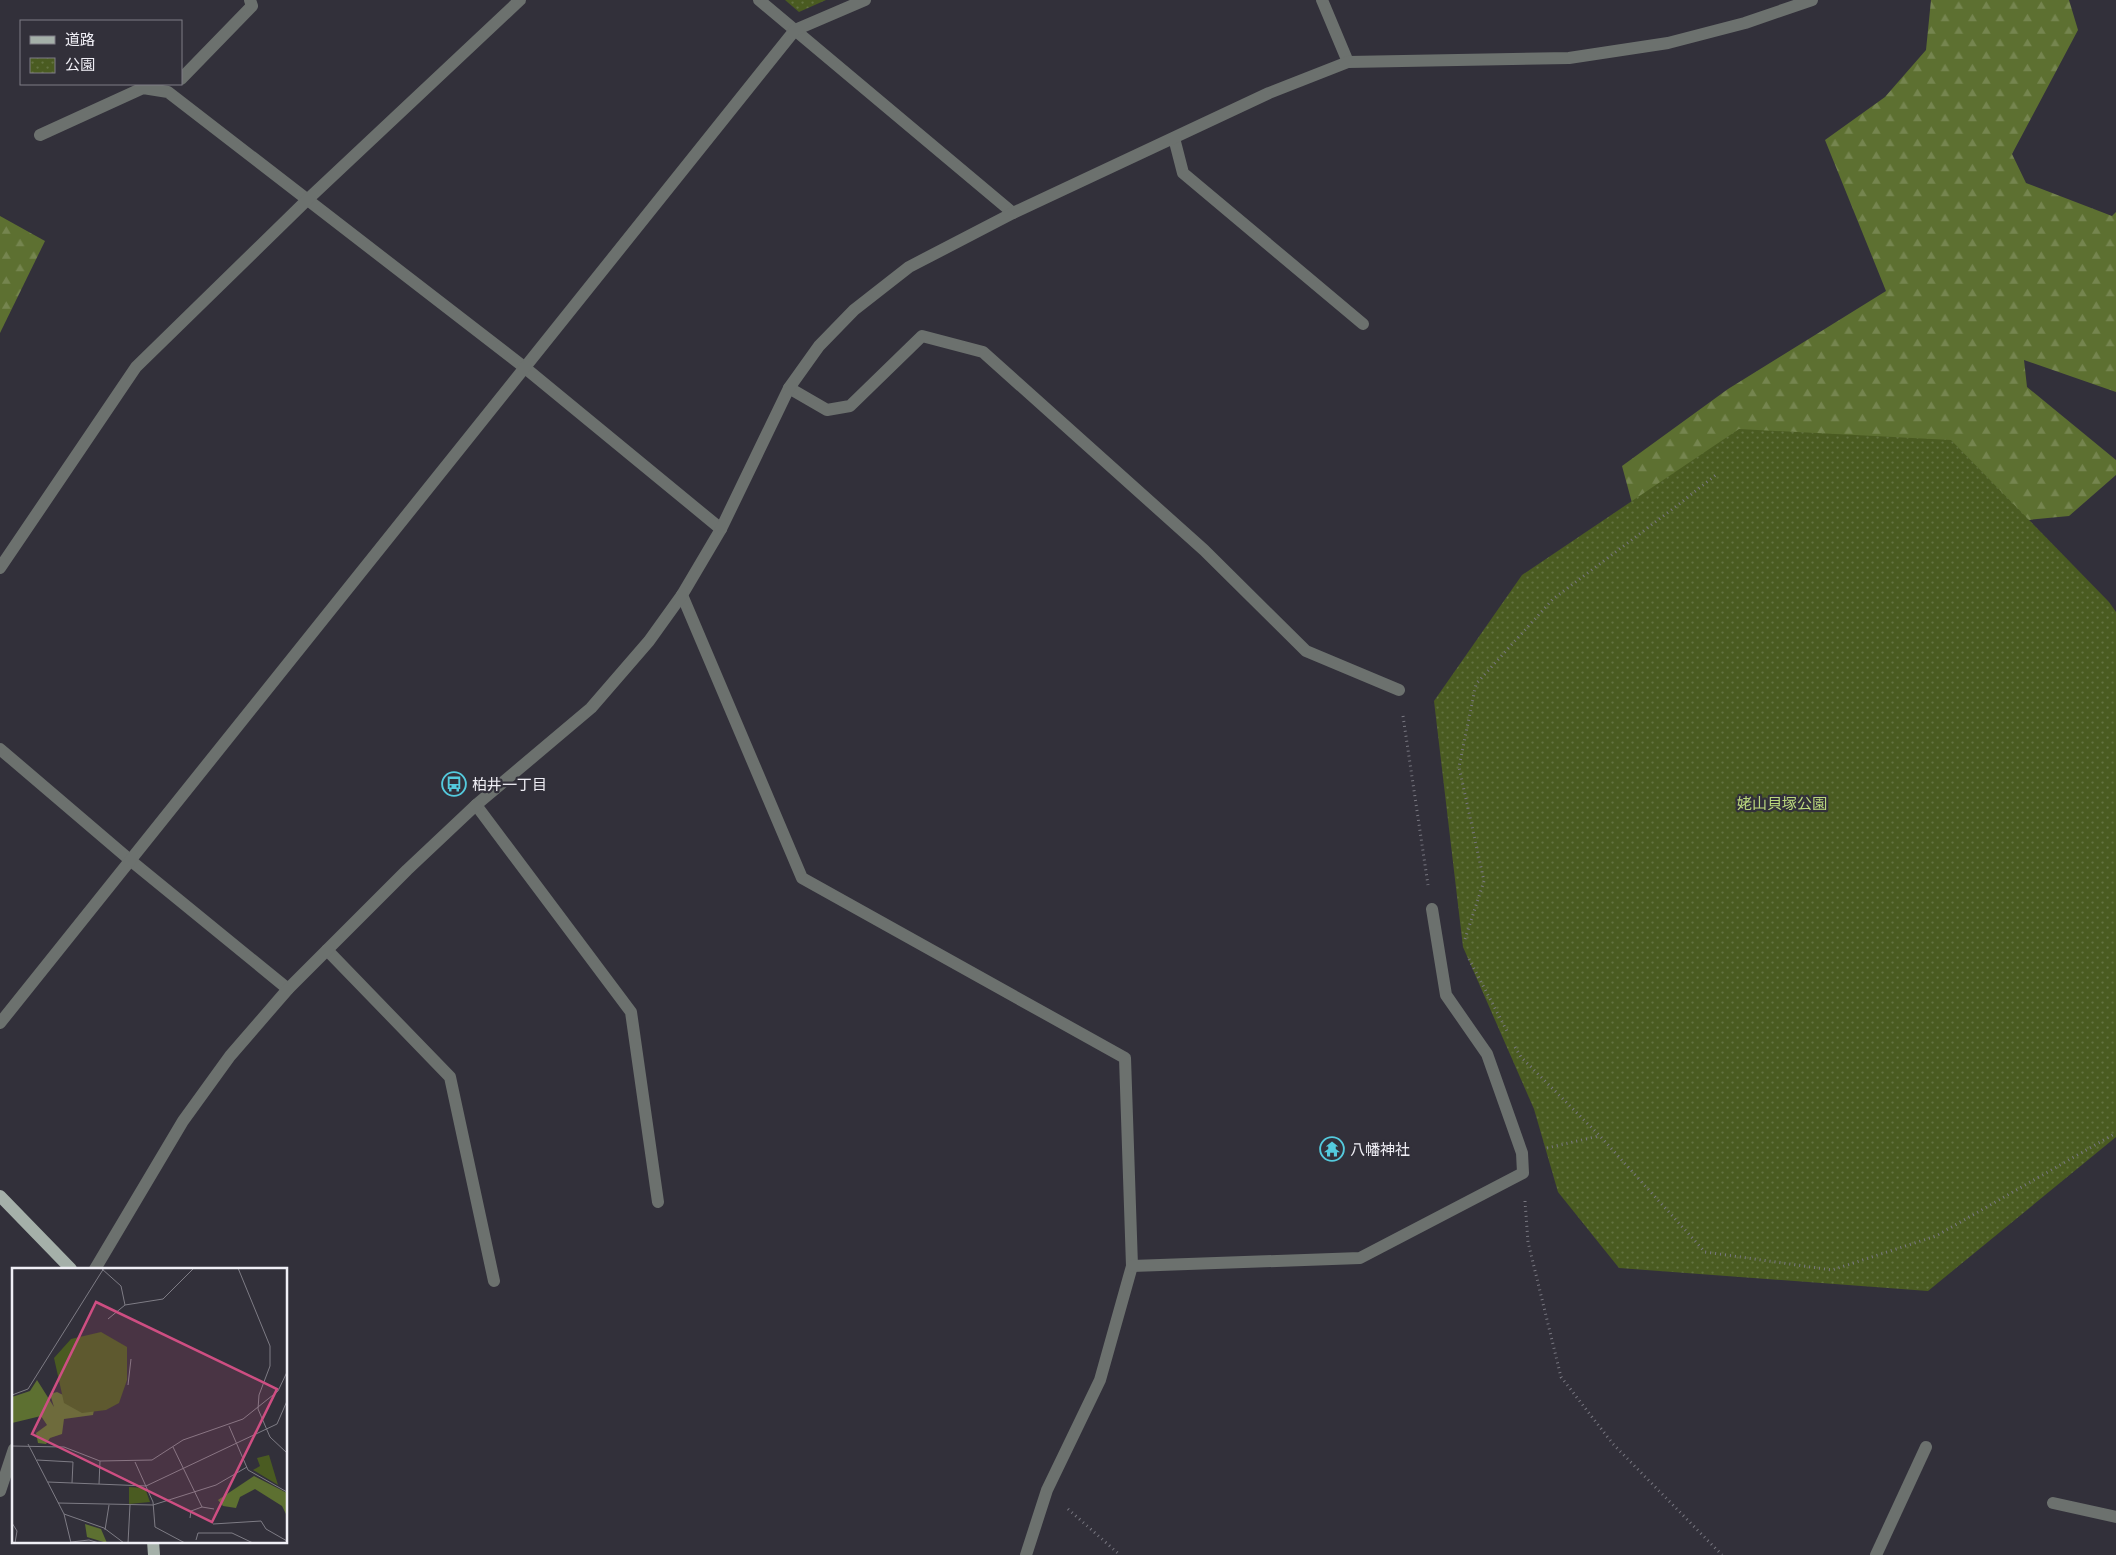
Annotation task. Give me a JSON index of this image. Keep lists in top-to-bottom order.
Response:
{
  "parks": ["姥山貝塚公園"],
  "places": {
    "bus stop": ["柏井一丁目"],
    "temple": ["八幡神社"]
  },
  "legend": ["道路", "公園"]
}
